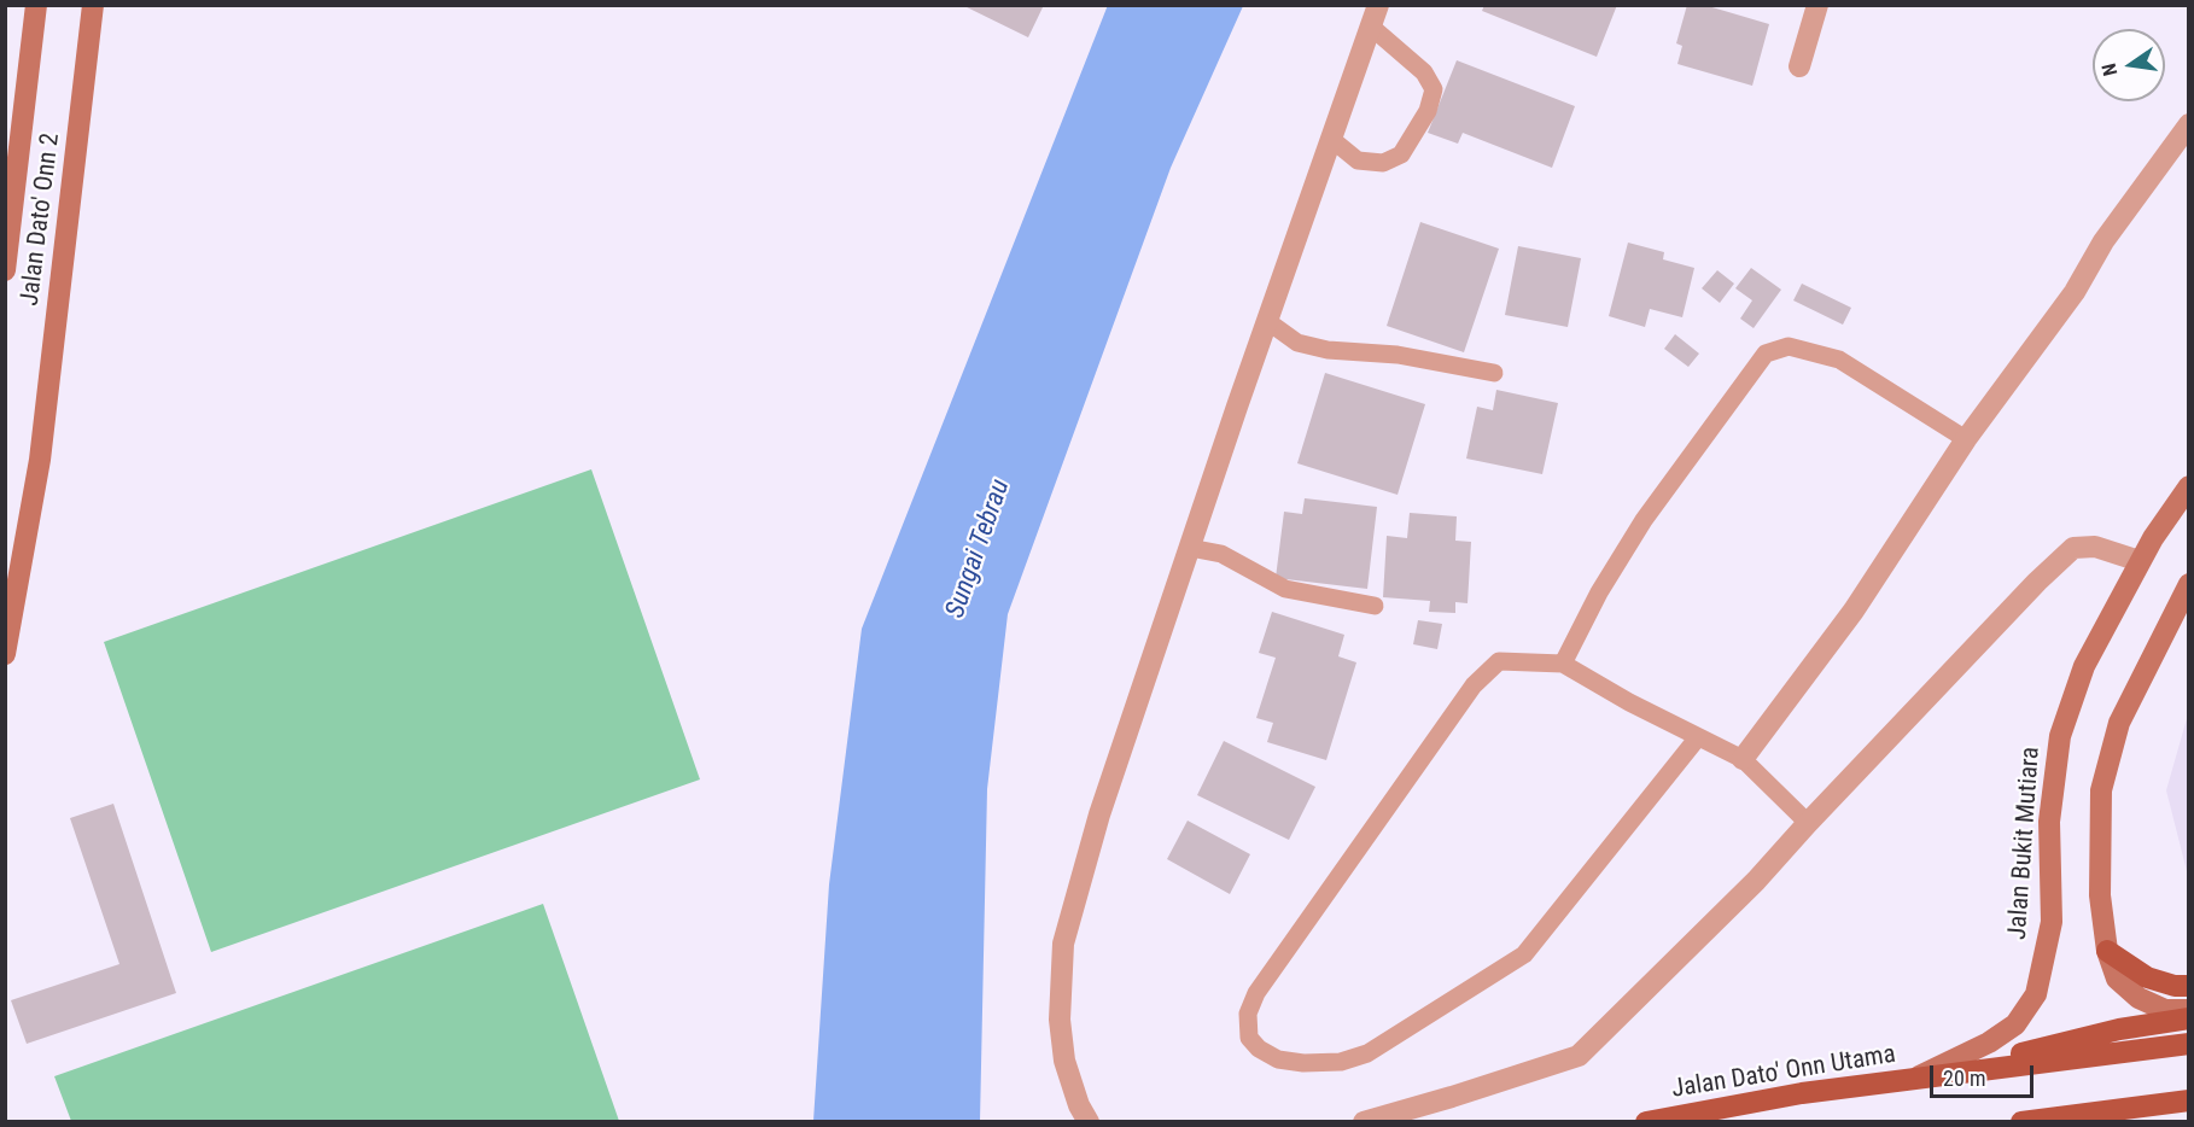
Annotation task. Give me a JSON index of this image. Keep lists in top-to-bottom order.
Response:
{
  "streets": {
    "main road": ["Jalan Dato' Onn Utama"],
    "street": ["Jalan Dato' Onn 2", "Jalan Bukit Mutiara"]
  },
  "crossings": [
    ["Jalan Bukit Mutiara", "Jalan Dato' Onn Utama"]
  ],
  "water": ["Sungai Tebrau"],
  "scale_bar": "20 m",
  "north": "left"
}
